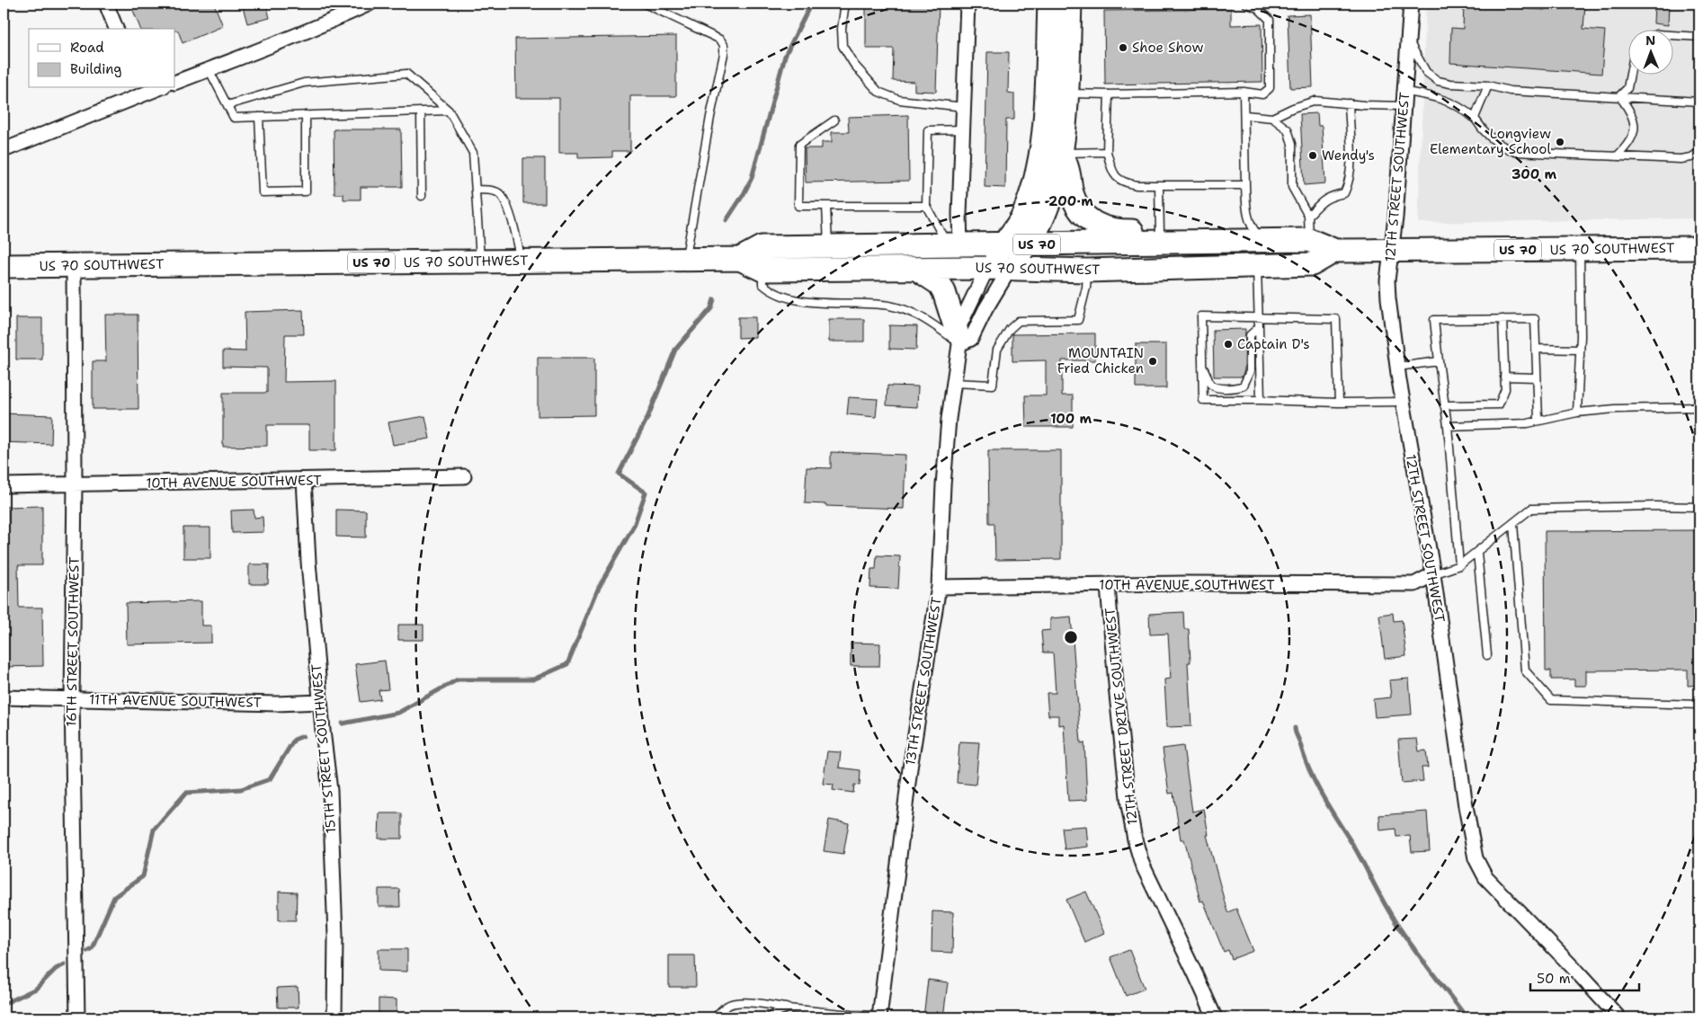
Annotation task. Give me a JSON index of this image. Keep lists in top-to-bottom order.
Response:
{
  "streets": {
    "main road": ["US 70", "US 70 SOUTHWEST", "13TH STREET SOUTHWEST"],
    "street": [
      "12TH STREET SOUTHWEST",
      "10TH AVENUE SOUTHWEST",
      "16TH STREET SOUTHWEST",
      "11TH AVENUE SOUTHWEST",
      "12TH STREET DRIVE SOUTHWEST",
      "15TH STREET SOUTHWEST"
    ]
  },
  "crossings": [
    ["12TH STREET SOUTHWEST", "US 70 SOUTHWEST"],
    ["12TH STREET SOUTHWEST", "10TH AVENUE SOUTHWEST"],
    ["US 70 SOUTHWEST", "16TH STREET SOUTHWEST"],
    ["US 70 SOUTHWEST", "13TH STREET SOUTHWEST"],
    ["10TH AVENUE SOUTHWEST", "16TH STREET SOUTHWEST"],
    ["10TH AVENUE SOUTHWEST", "13TH STREET SOUTHWEST"],
    ["10TH AVENUE SOUTHWEST", "12TH STREET DRIVE SOUTHWEST"],
    ["10TH AVENUE SOUTHWEST", "15TH STREET SOUTHWEST"],
    ["16TH STREET SOUTHWEST", "11TH AVENUE SOUTHWEST"],
    ["11TH AVENUE SOUTHWEST", "15TH STREET SOUTHWEST"]
  ],
  "places": [
    "Shoe Show",
    "Longview Elementary School",
    "Wendy's",
    "Captain D's",
    "MOUNTAIN Fried Chicken"
  ],
  "legend": ["Road", "Building"],
  "scale_bar": "50 m",
  "north": "top",
  "rings": ["300 m", "200 m", "100 m"]
}
